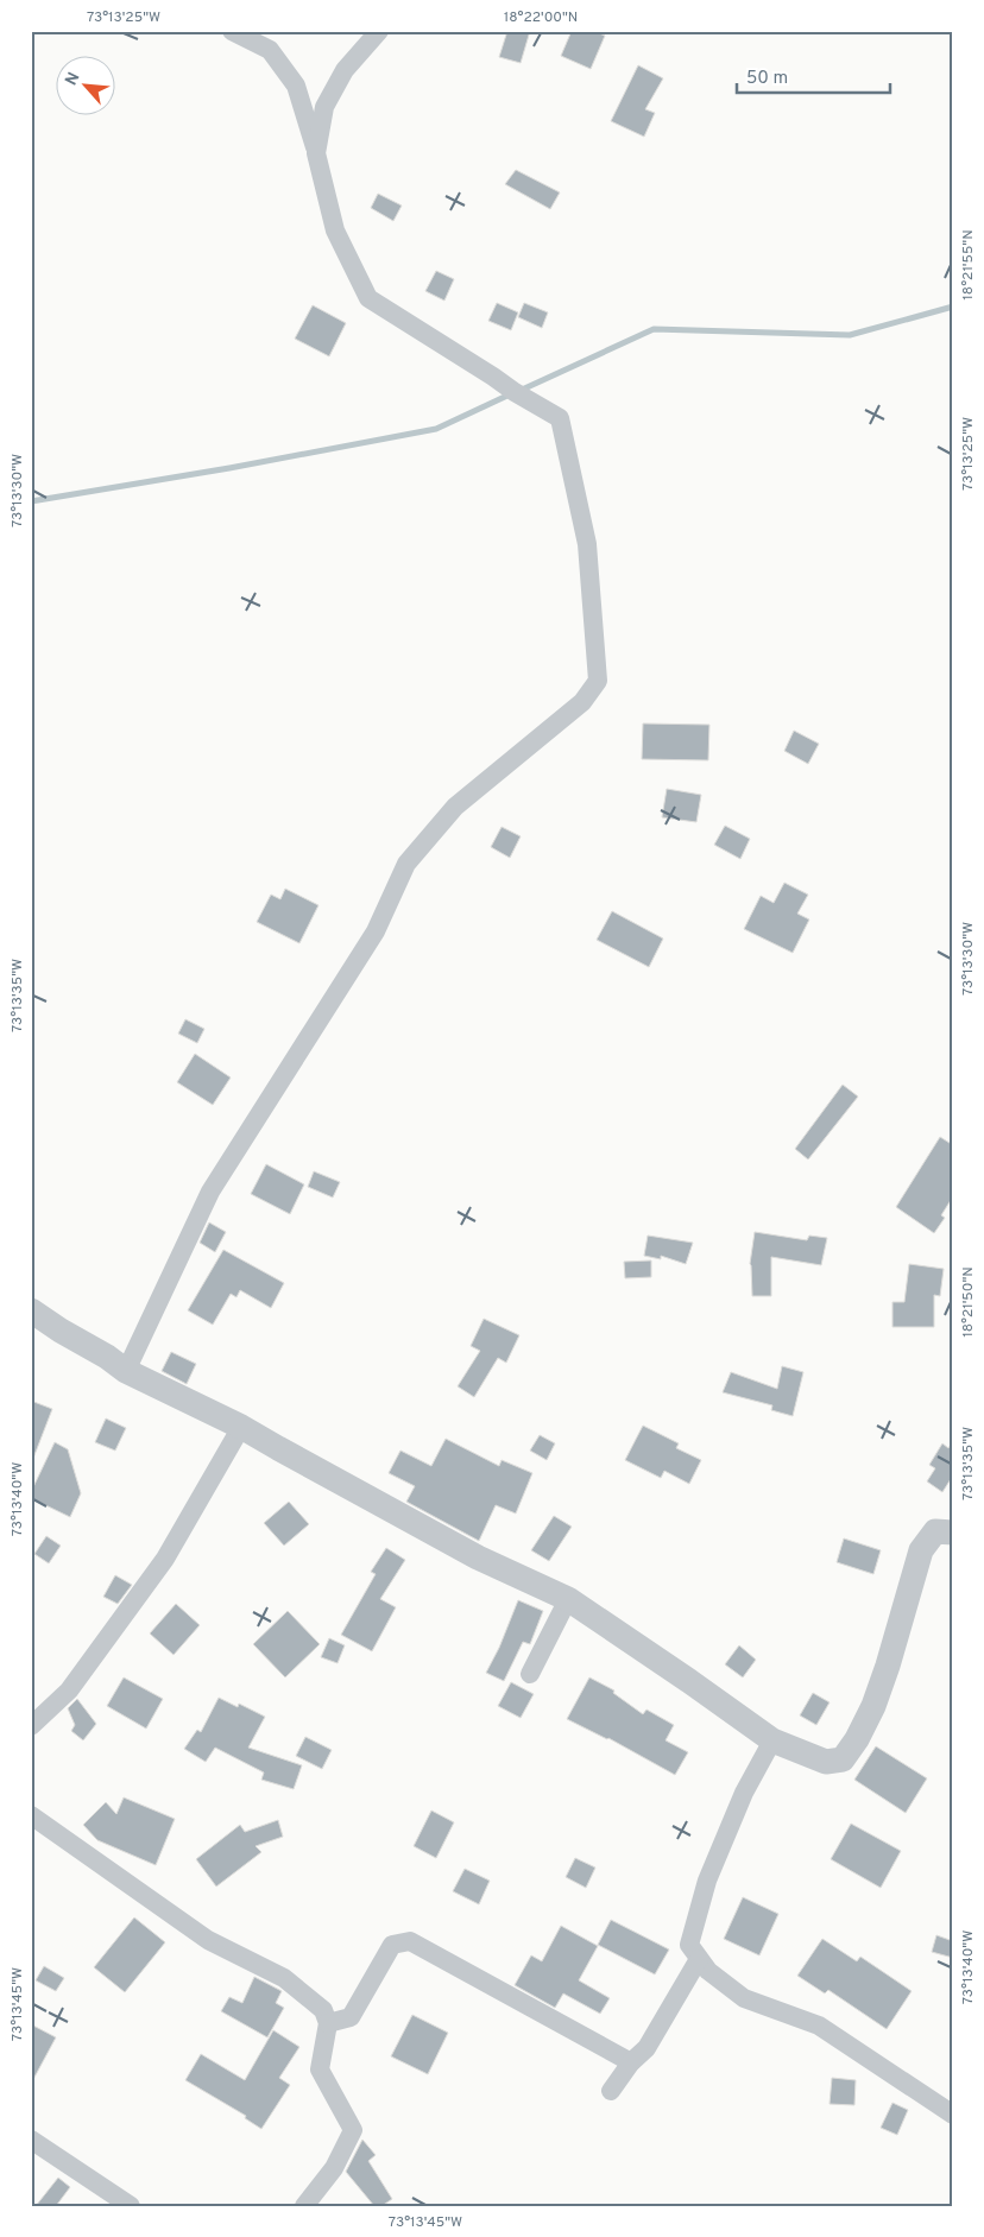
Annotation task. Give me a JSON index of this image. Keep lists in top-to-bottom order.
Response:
{
  "scale_bar": "50 m",
  "north": "top left",
  "coordinates": [
    "73°13'25\"W",
    "18°22'00\"N",
    "18°21'55\"N",
    "73°13'30\"W",
    "73°13'35\"W",
    "18°21'50\"N",
    "73°13'40\"W",
    "73°13'45\"W"
  ]
}
